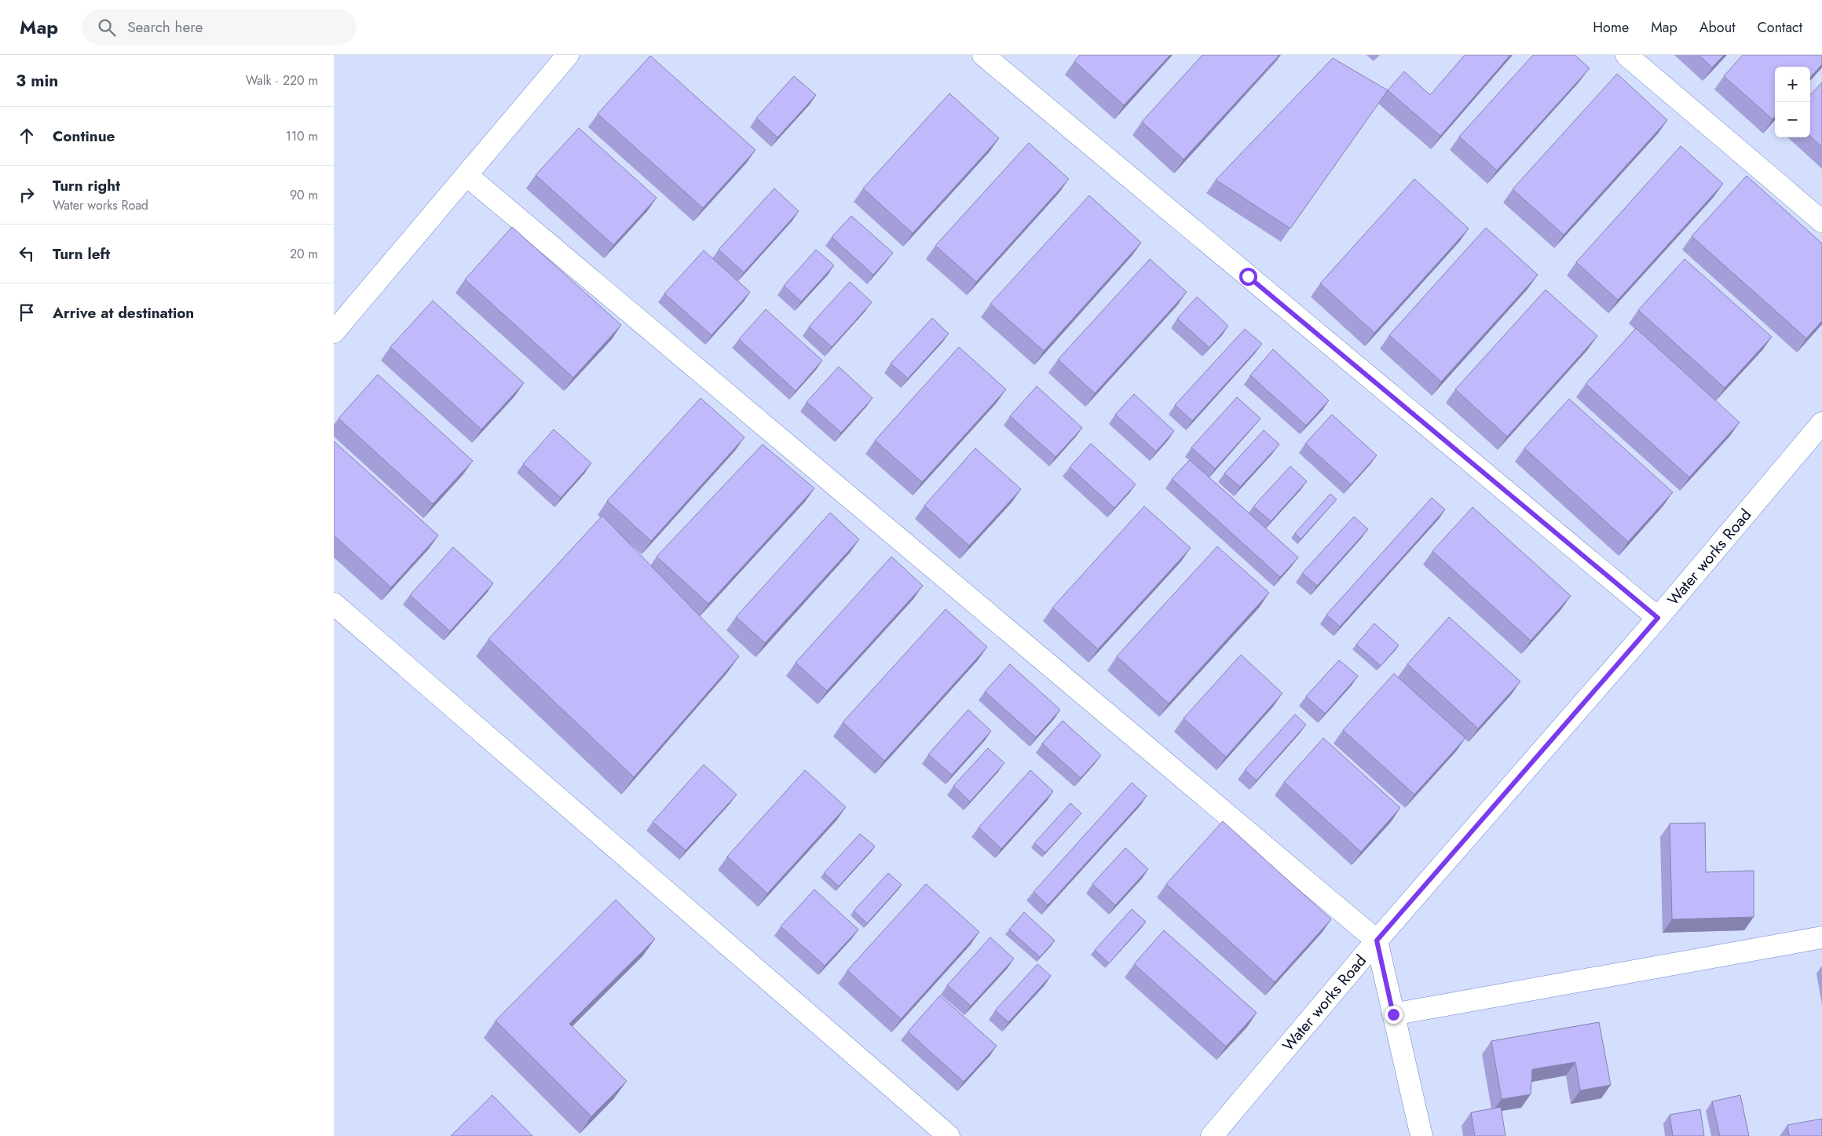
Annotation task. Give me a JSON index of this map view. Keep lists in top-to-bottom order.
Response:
{
  "streets": {
    "street": ["Water works Road"]
  },
  "page": {
    "header": "Map",
    "search": "Search here",
    "nav": [
      "Home",
      "Map",
      "About",
      "Contact"
    ],
    "heading": ["3 min", "Walk · 220 m"],
    "map_buttons": ["+", "−"],
    "list": [
      ["Continue", "110 m"],
      ["Turn right", "Water works Road", "90 m"],
      ["Turn left", "20 m"],
      "Arrive at destination"
    ]
  }
}
